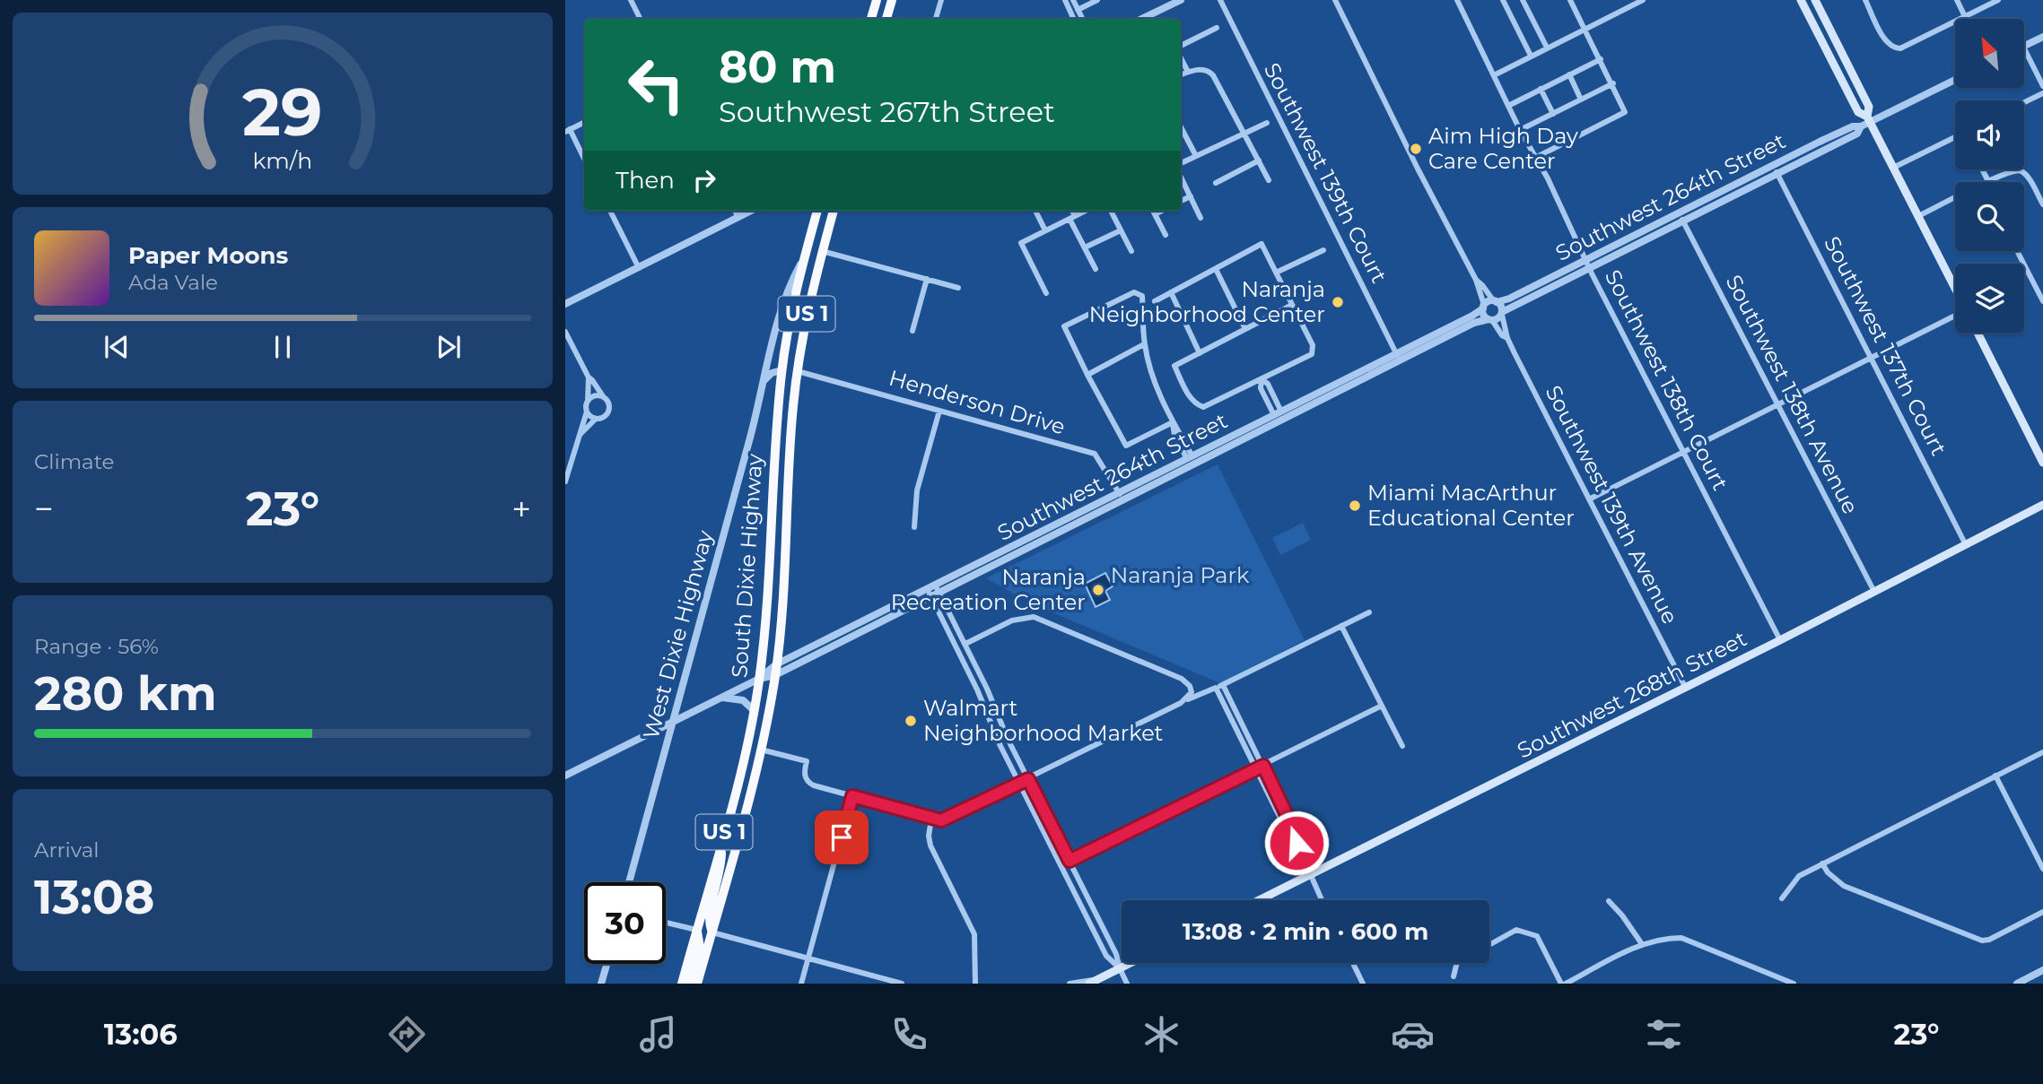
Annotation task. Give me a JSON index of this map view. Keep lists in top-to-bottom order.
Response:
{
  "streets": {
    "highway": ["US 1", "South Dixie Highway"],
    "main road": ["Southwest 268th Street"],
    "street": [
      "Southwest 139th Court",
      "Southwest 264th Street",
      "Southwest 137th Court",
      "Southwest 138th Court",
      "Southwest 138th Avenue",
      "Henderson Drive",
      "Southwest 139th Avenue",
      "West Dixie Highway"
    ]
  },
  "crossings": [
    ["Southwest 139th Court", "Southwest 264th Street"],
    ["Southwest 264th Street", "Southwest 137th Court"],
    ["Southwest 264th Street", "Southwest 138th Court"],
    ["Southwest 264th Street", "Southwest 138th Avenue"],
    ["Southwest 264th Street", "Henderson Drive"],
    ["Southwest 264th Street", "Southwest 139th Avenue"],
    ["Southwest 264th Street", "South Dixie Highway"],
    ["Southwest 264th Street", "West Dixie Highway"],
    ["US 1", "Henderson Drive"],
    ["US 1", "South Dixie Highway"],
    ["US 1", "West Dixie Highway"],
    ["Southwest 137th Court", "Southwest 268th Street"],
    ["Southwest 138th Court", "Southwest 268th Street"],
    ["Southwest 138th Avenue", "Southwest 268th Street"],
    ["Henderson Drive", "South Dixie Highway"],
    ["Southwest 139th Avenue", "Southwest 268th Street"],
    ["South Dixie Highway", "West Dixie Highway"]
  ],
  "parks": ["Naranja Park"],
  "places": [
    "Aim High Day Care Center",
    "Naranja Neighborhood Center",
    "Miami MacArthur Educational Center",
    "Naranja Recreation Center",
    "Walmart Neighborhood Market"
  ],
  "north": "top left",
  "page": {
    "turn": ["80 m", "Southwest 267th Street"],
    "then": "Then",
    "song": ["Paper Moons", "Ada Vale"],
    "tile": [
      "Climate",
      ["Range · 56%", "280 km"],
      ["Arrival", "13:08"]
    ],
    "heat": ["−", "23°", "+"],
    "limit": "30",
    "trip": "13:08 · 2 min · 600 m",
    "tabs": ["13:06", "23°"],
    "gauge": ["29", "km/h"]
  }
}
